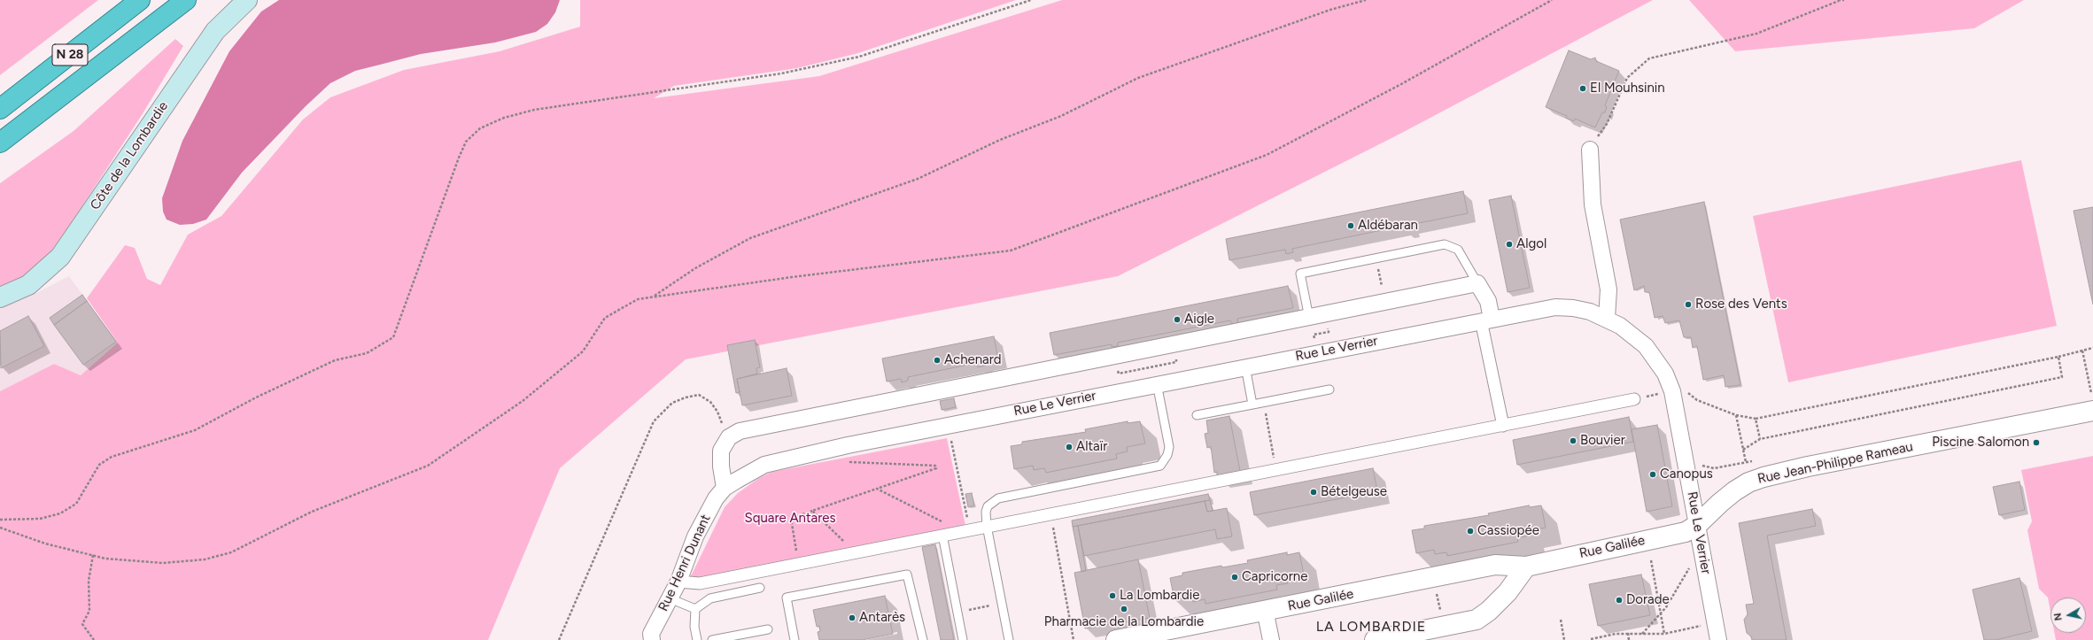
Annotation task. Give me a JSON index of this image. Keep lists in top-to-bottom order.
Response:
{
  "streets": {
    "highway": ["N 28"],
    "main road": ["Côte de la Lombardie"],
    "street": [
      "Rue Le Verrier",
      "Rue Jean-Philippe Rameau",
      "Rue Galilée",
      "Rue Henri Dunant"
    ]
  },
  "crossings": [
    ["Rue Le Verrier", "Rue Jean-Philippe Rameau"],
    ["Rue Le Verrier", "Rue Galilée"],
    ["Rue Le Verrier", "Rue Henri Dunant"],
    ["Rue Jean-Philippe Rameau", "Rue Galilée"]
  ],
  "districts": ["LA LOMBARDIE"],
  "parks": ["Square Antares"],
  "places": [
    "El Mouhsinin",
    "Aldébaran",
    "Algol",
    "Rose des Vents",
    "Aigle",
    "Achenard",
    "Bouvier",
    "Piscine Salomon",
    "Altaïr",
    "Canopus",
    "Bételgeuse",
    "Cassiopée",
    "Capricorne",
    "La Lombardie",
    "Dorade",
    "Pharmacie de la Lombardie",
    "Antarès"
  ],
  "north": "left"
}
